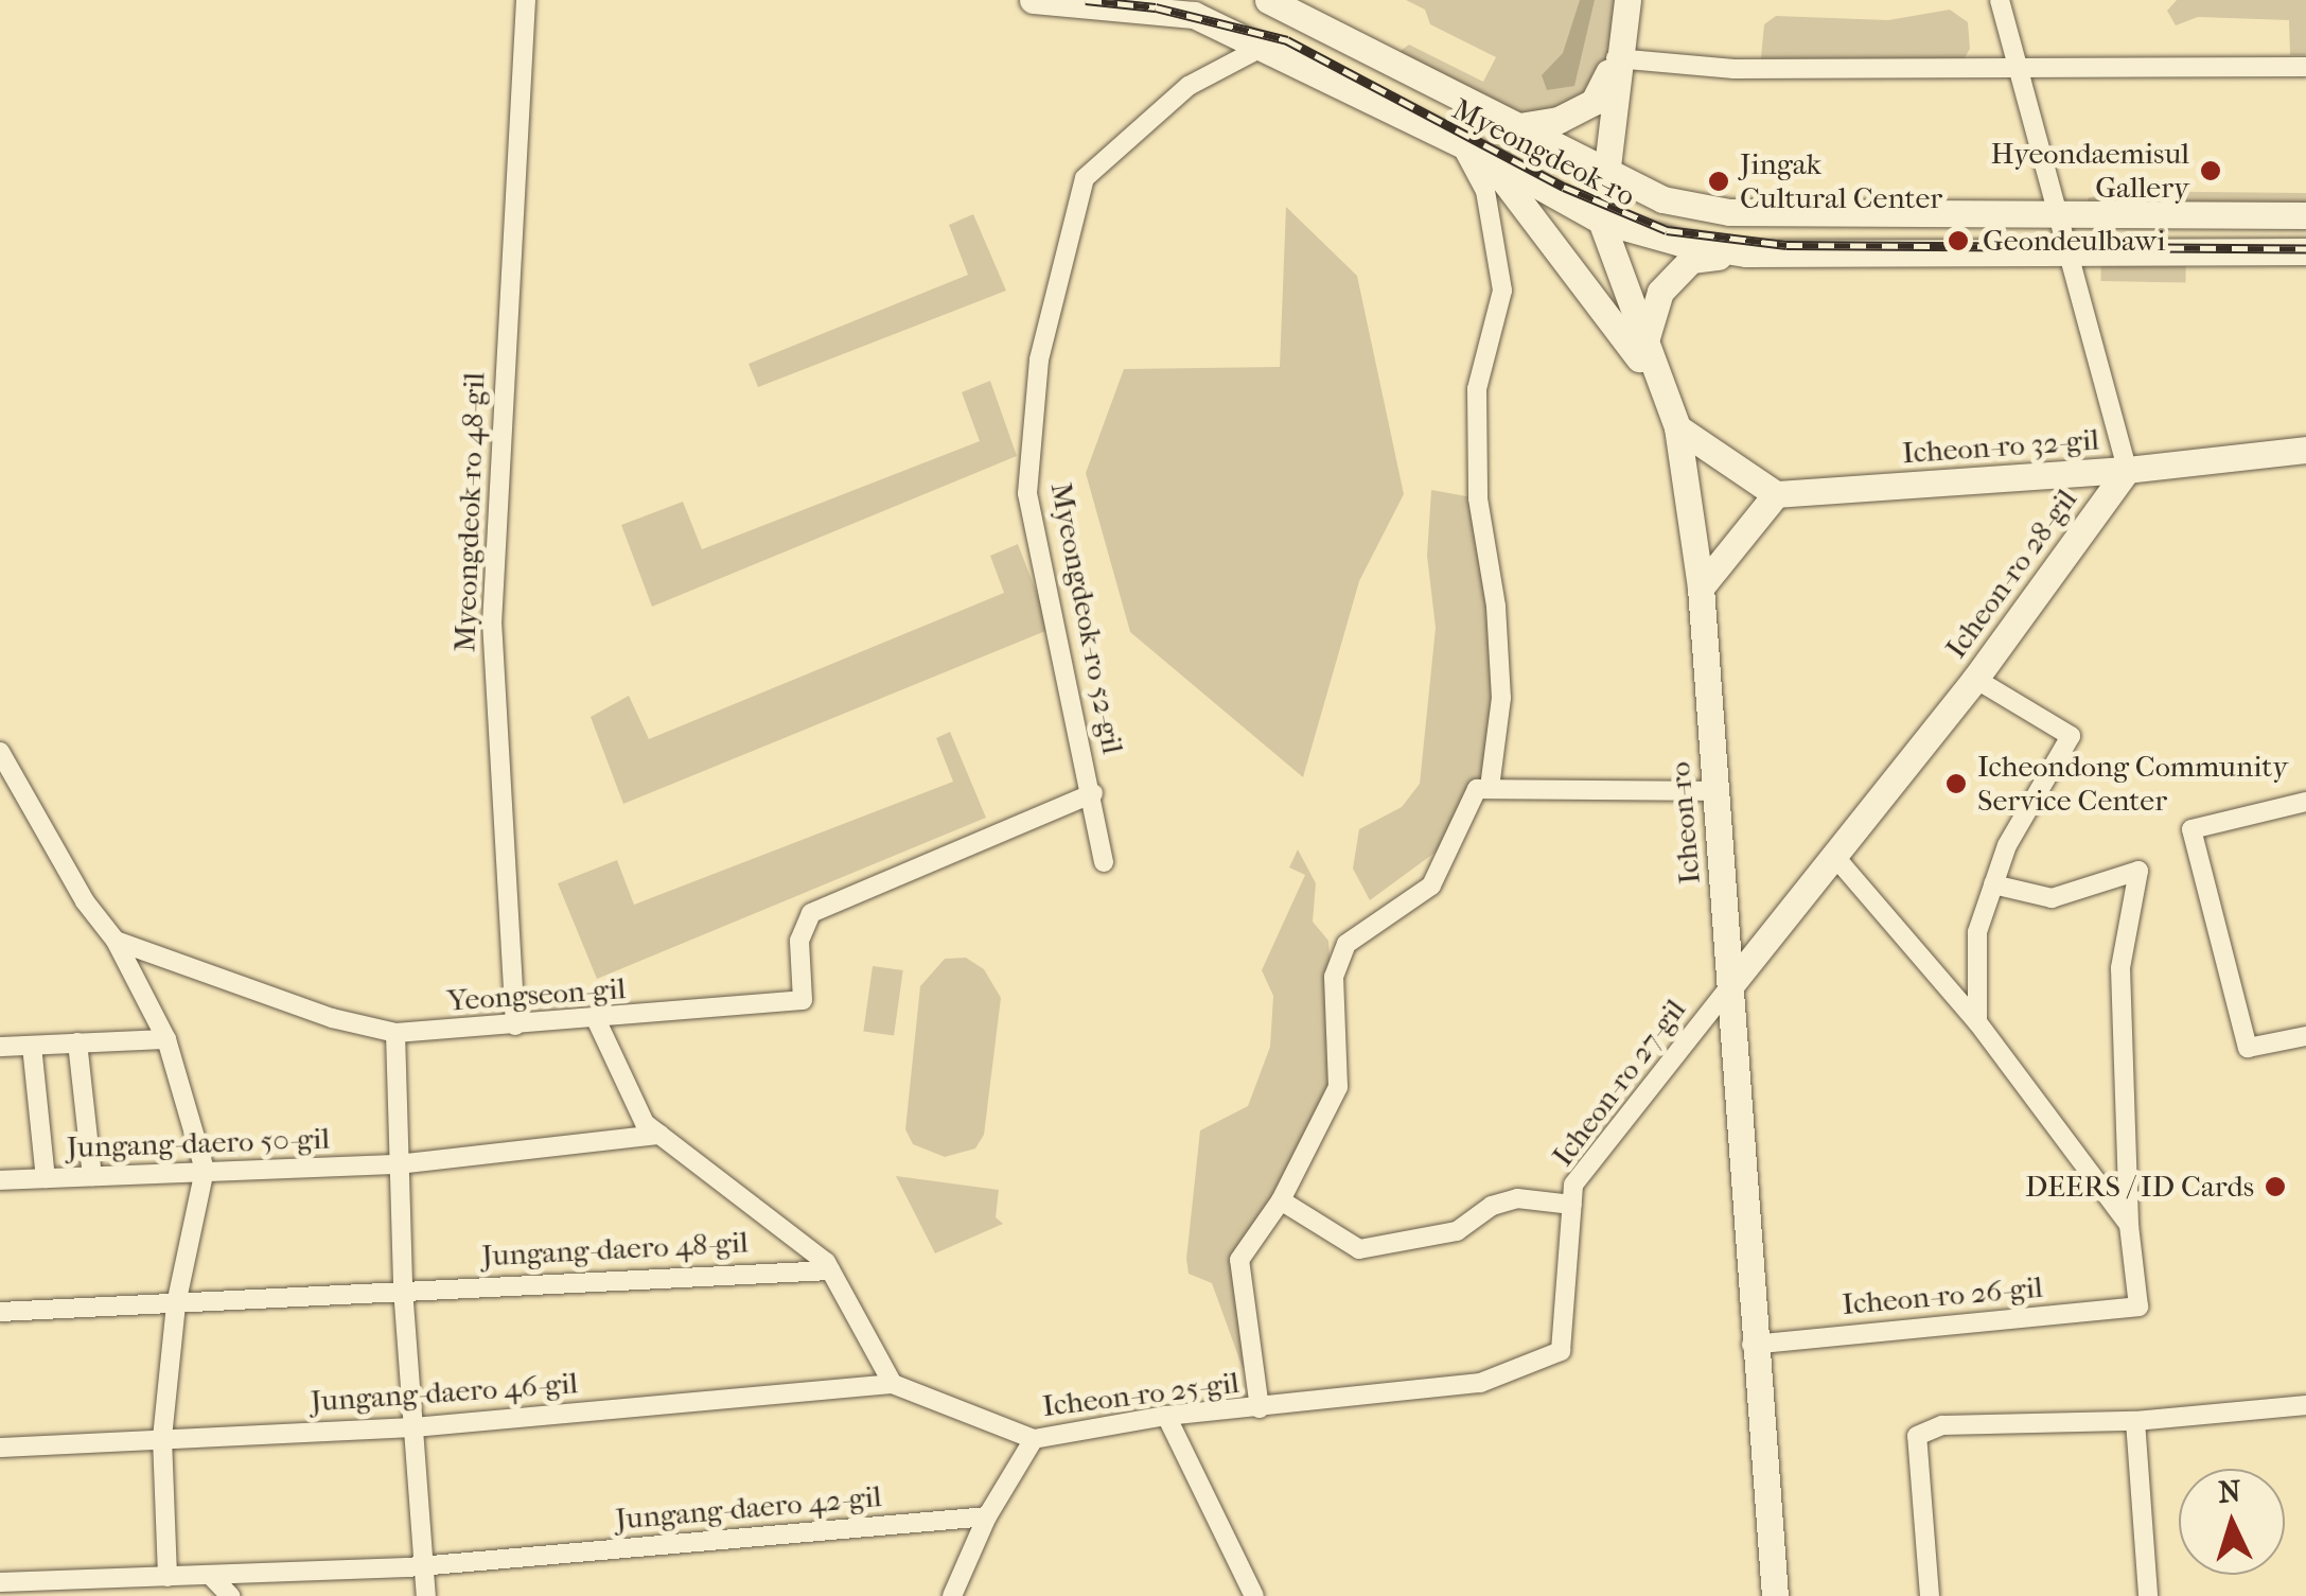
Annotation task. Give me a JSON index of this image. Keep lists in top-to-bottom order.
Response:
{
  "streets": {
    "main road": [
      "Myeongdeok-ro",
      "Icheon-ro 32-gil",
      "Icheon-ro 28-gil",
      "Icheon-ro"
    ],
    "street": [
      "Myeongdeok-ro 48-gil",
      "Myeongdeok-ro 52-gil",
      "Yeongseon-gil",
      "Icheon-ro 27-gil",
      "Jungang-daero 50-gil",
      "Jungang-daero 48-gil",
      "Icheon-ro 26-gil",
      "Jungang-daero 46-gil",
      "Icheon-ro 25-gil",
      "Jungang-daero 42-gil"
    ]
  },
  "crossings": [
    ["Myeongdeok-ro", "Icheon-ro 32-gil"],
    ["Myeongdeok-ro", "Myeongdeok-ro 52-gil"],
    ["Myeongdeok-ro", "Icheon-ro"],
    ["Icheon-ro 32-gil", "Icheon-ro 28-gil"],
    ["Myeongdeok-ro 48-gil", "Yeongseon-gil"],
    ["Icheon-ro 28-gil", "Icheon-ro"],
    ["Icheon-ro 28-gil", "Icheon-ro 27-gil"],
    ["Myeongdeok-ro 52-gil", "Yeongseon-gil"],
    ["Icheon-ro", "Icheon-ro 27-gil"],
    ["Icheon-ro", "Icheon-ro 26-gil"],
    ["Icheon-ro 27-gil", "Icheon-ro 25-gil"],
    ["Jungang-daero 46-gil", "Icheon-ro 25-gil"]
  ],
  "places": [
    "Hyeondaemisul Gallery",
    "Jingak Cultural Center",
    "Geondeulbawi",
    "Icheondong Community Service Center",
    "DEERS / ID Cards"
  ],
  "north": "top"
}
